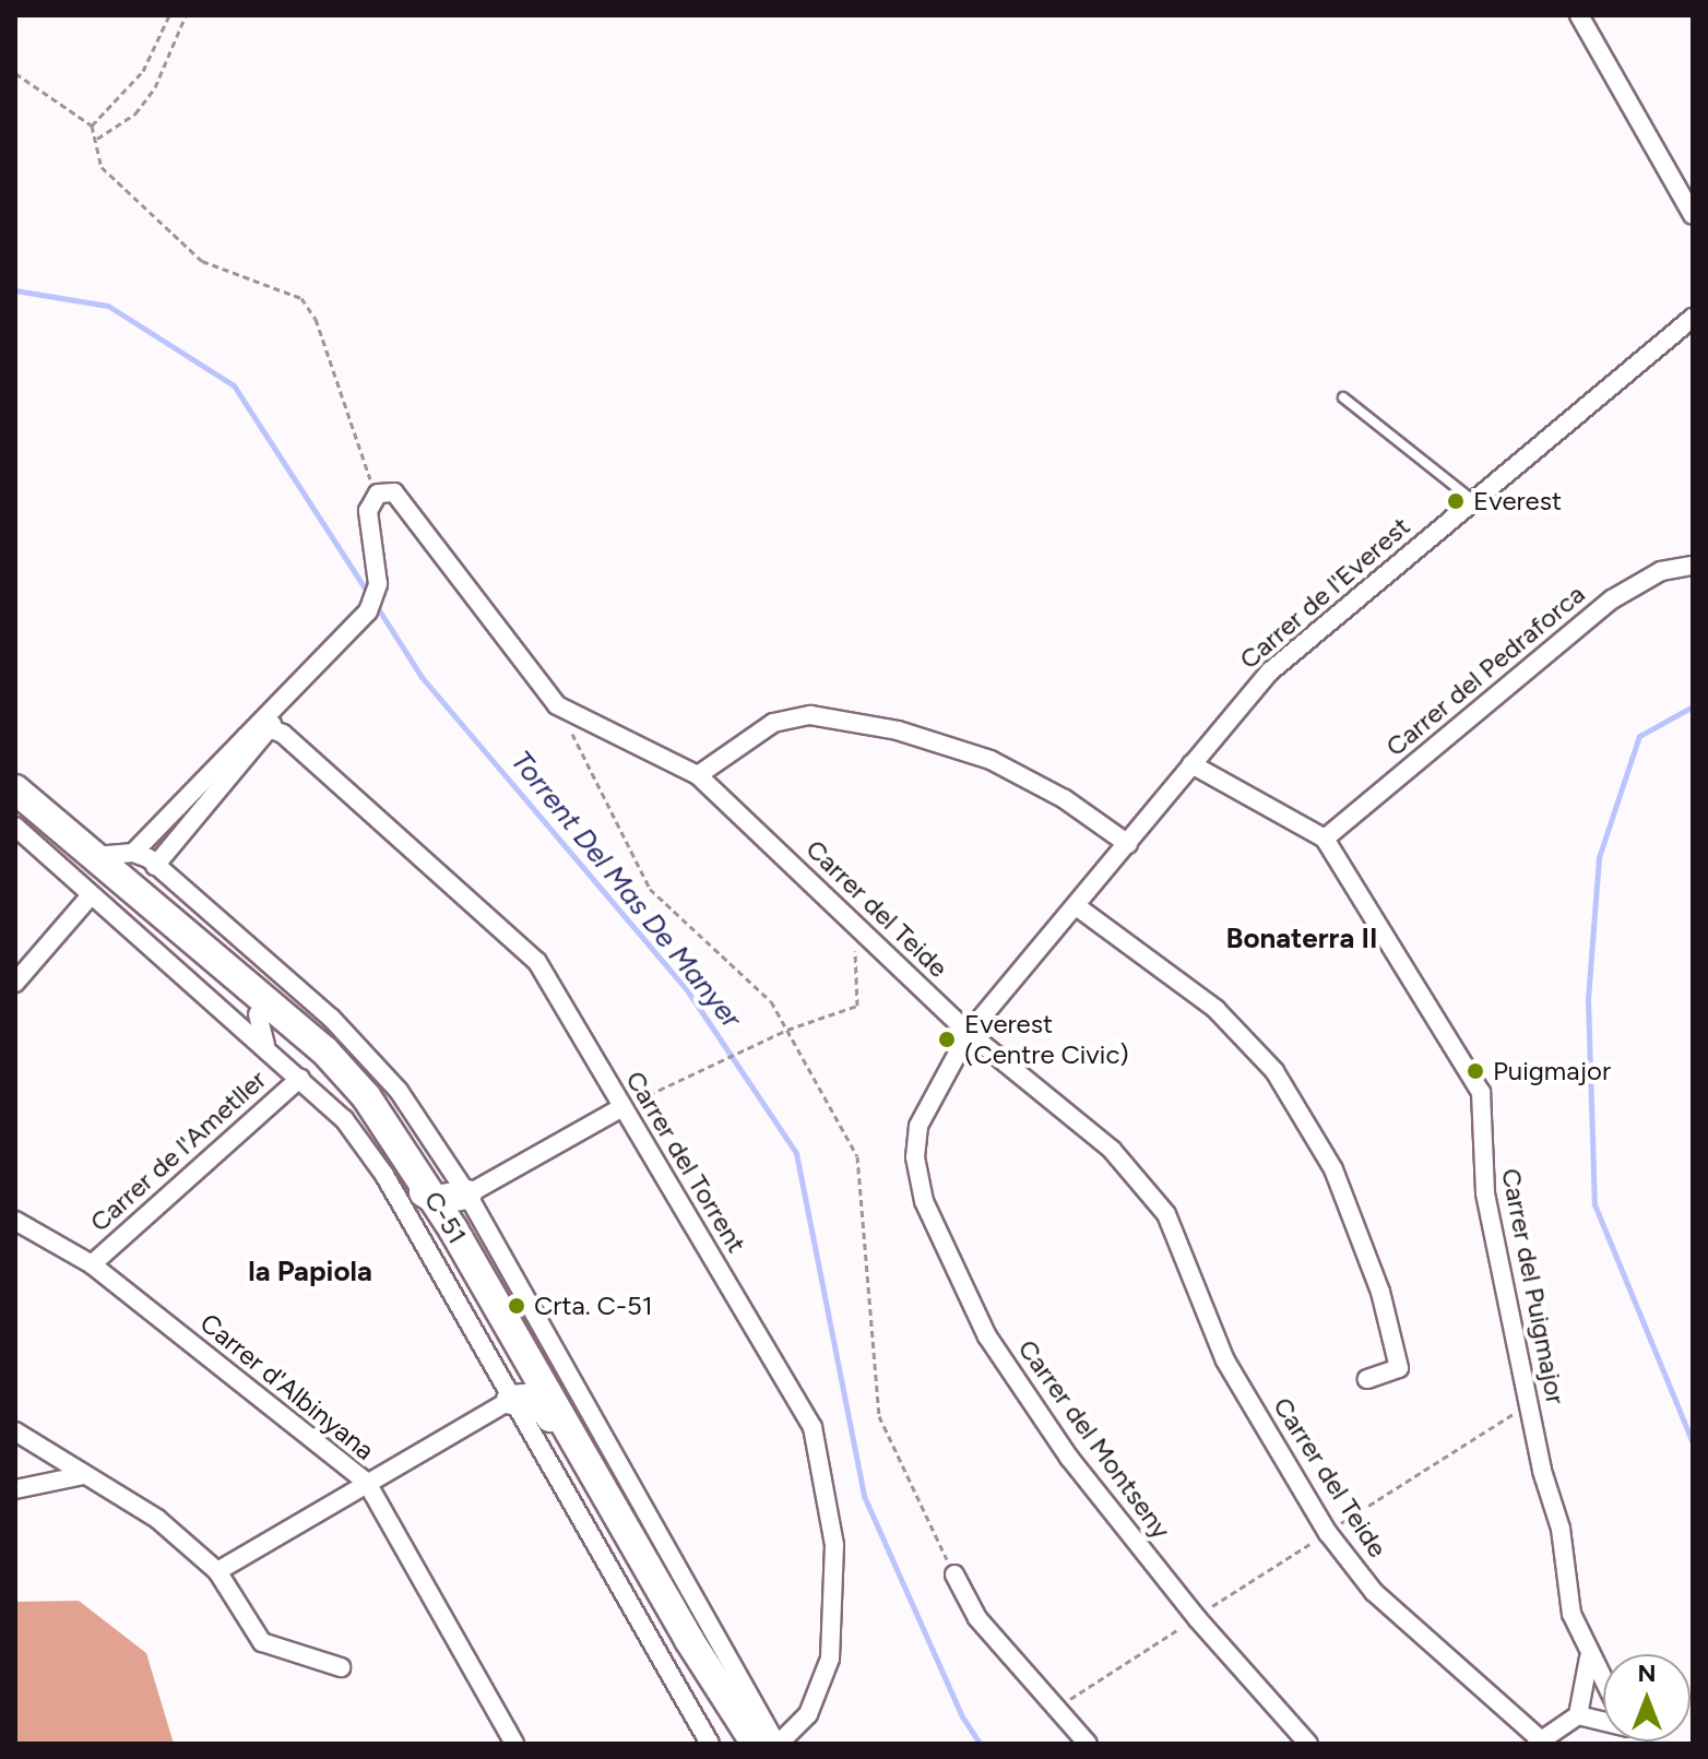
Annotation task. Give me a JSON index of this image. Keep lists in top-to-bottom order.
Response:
{
  "streets": {
    "main road": ["C-51"],
    "street": [
      "Carrer de l'Everest",
      "Carrer del Pedraforca",
      "Carrer del Teide",
      "Carrer de l'Ametller",
      "Carrer del Torrent",
      "Carrer del Puigmajor",
      "Carrer d'Albinyana",
      "Carrer del Montseny"
    ]
  },
  "crossings": [
    ["Carrer de l'Everest", "Carrer del Teide"],
    ["Carrer de l'Everest", "Carrer del Puigmajor"],
    ["Carrer de l'Everest", "Carrer del Montseny"],
    ["Carrer del Pedraforca", "Carrer del Puigmajor"],
    ["Carrer del Teide", "Carrer del Montseny"],
    ["Carrer de l'Ametller", "C-51"],
    ["Carrer de l'Ametller", "Carrer d'Albinyana"]
  ],
  "districts": ["Bonaterra II", "la Papiola"],
  "water": ["Torrent Del Mas De Manyer"],
  "places": [
    "Everest",
    "Everest (Centre Civic)",
    "Puigmajor",
    "Crta. C-51"
  ],
  "north": "top"
}
